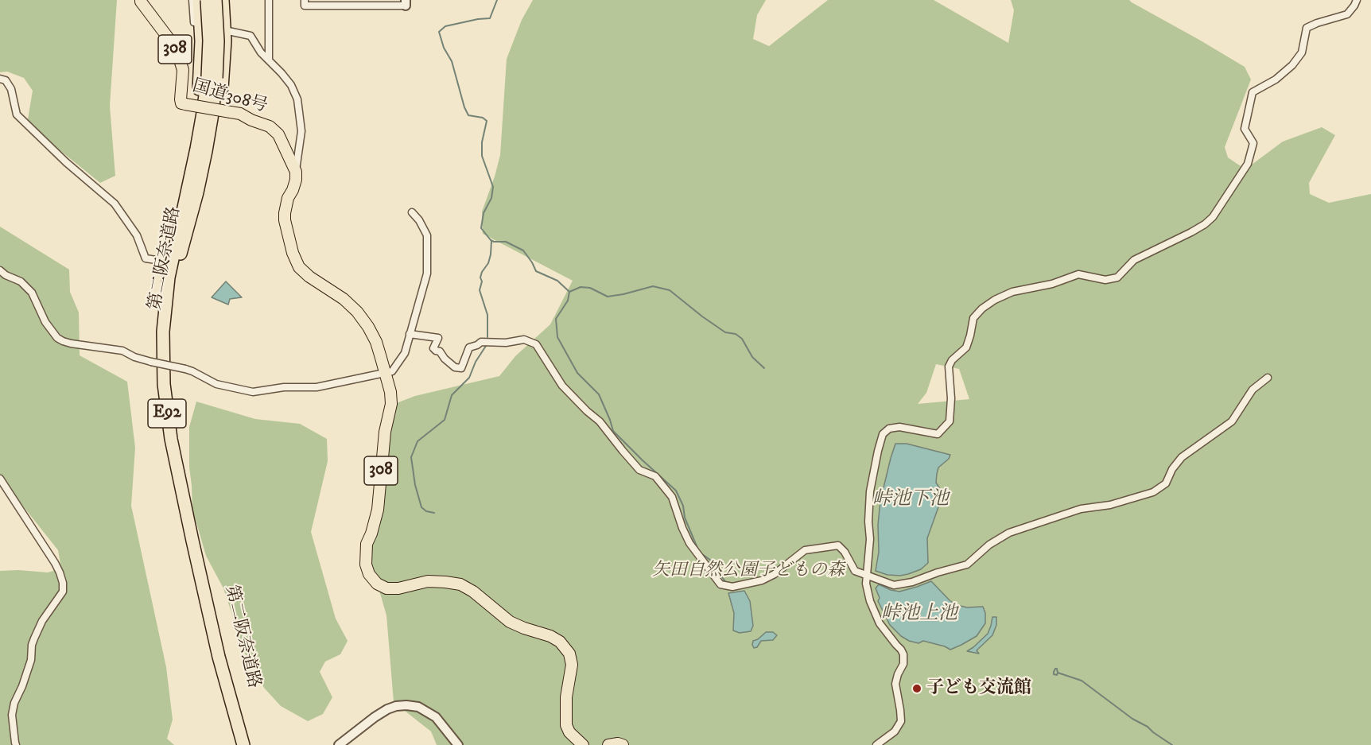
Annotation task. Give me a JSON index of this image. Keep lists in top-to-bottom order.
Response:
{
  "streets": {
    "highway": [
      "308",
      "国道308号",
      "第二阪奈道路",
      "E92"
    ]
  },
  "crossings": [
    ["308", "国道308号"]
  ],
  "water": ["峠池下池", "峠池上池"],
  "parks": ["矢田自然公園子どもの森"],
  "places": ["子ども交流館"]
}
